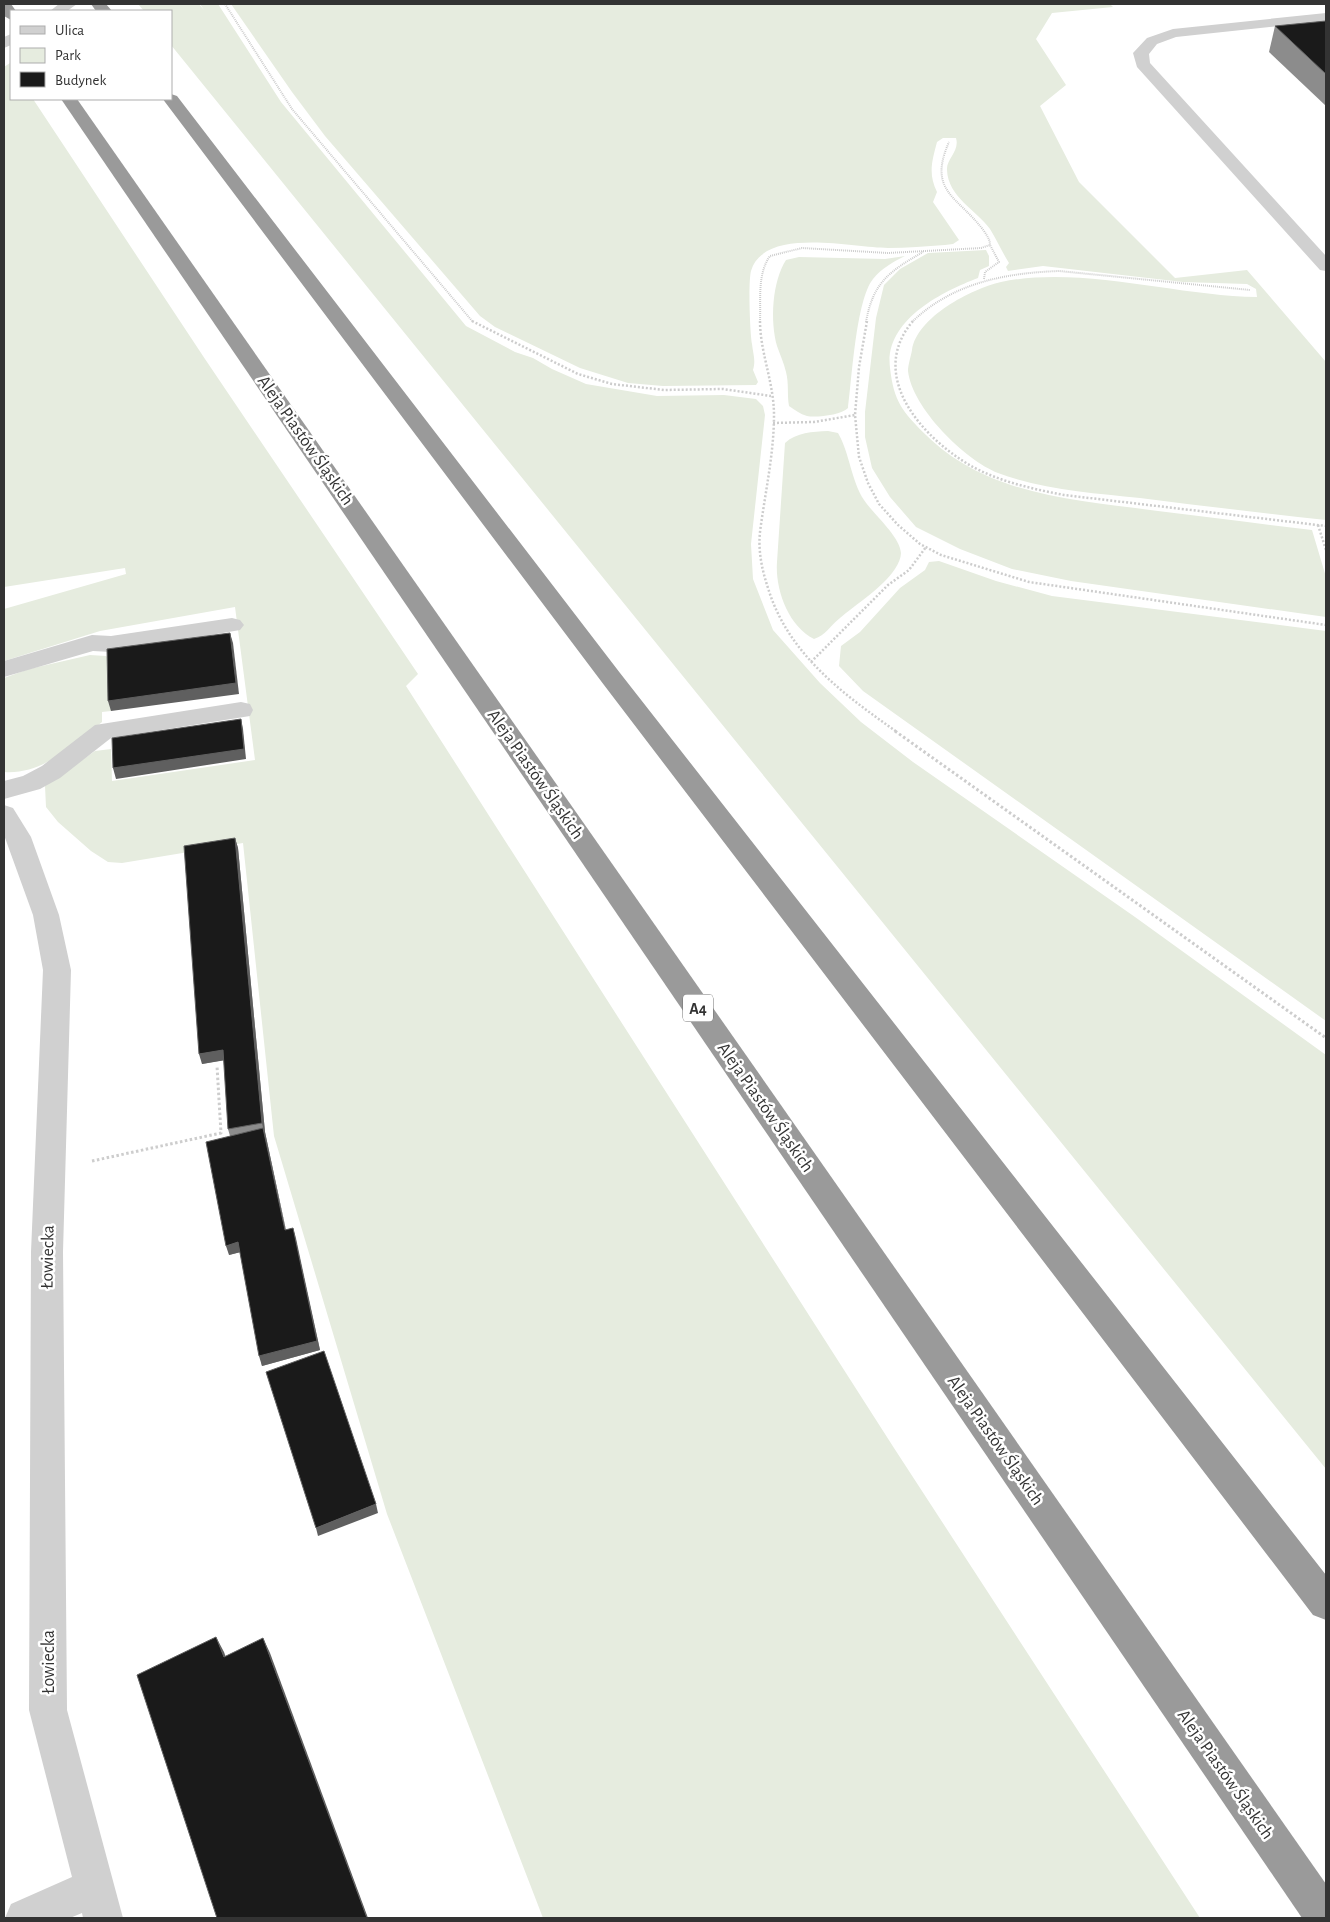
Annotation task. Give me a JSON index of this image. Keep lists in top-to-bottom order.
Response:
{
  "streets": {
    "highway": ["Aleja Piastów Śląskich", "A4"],
    "street": ["Łowiecka"]
  },
  "legend": ["Ulica", "Park", "Budynek"]
}
